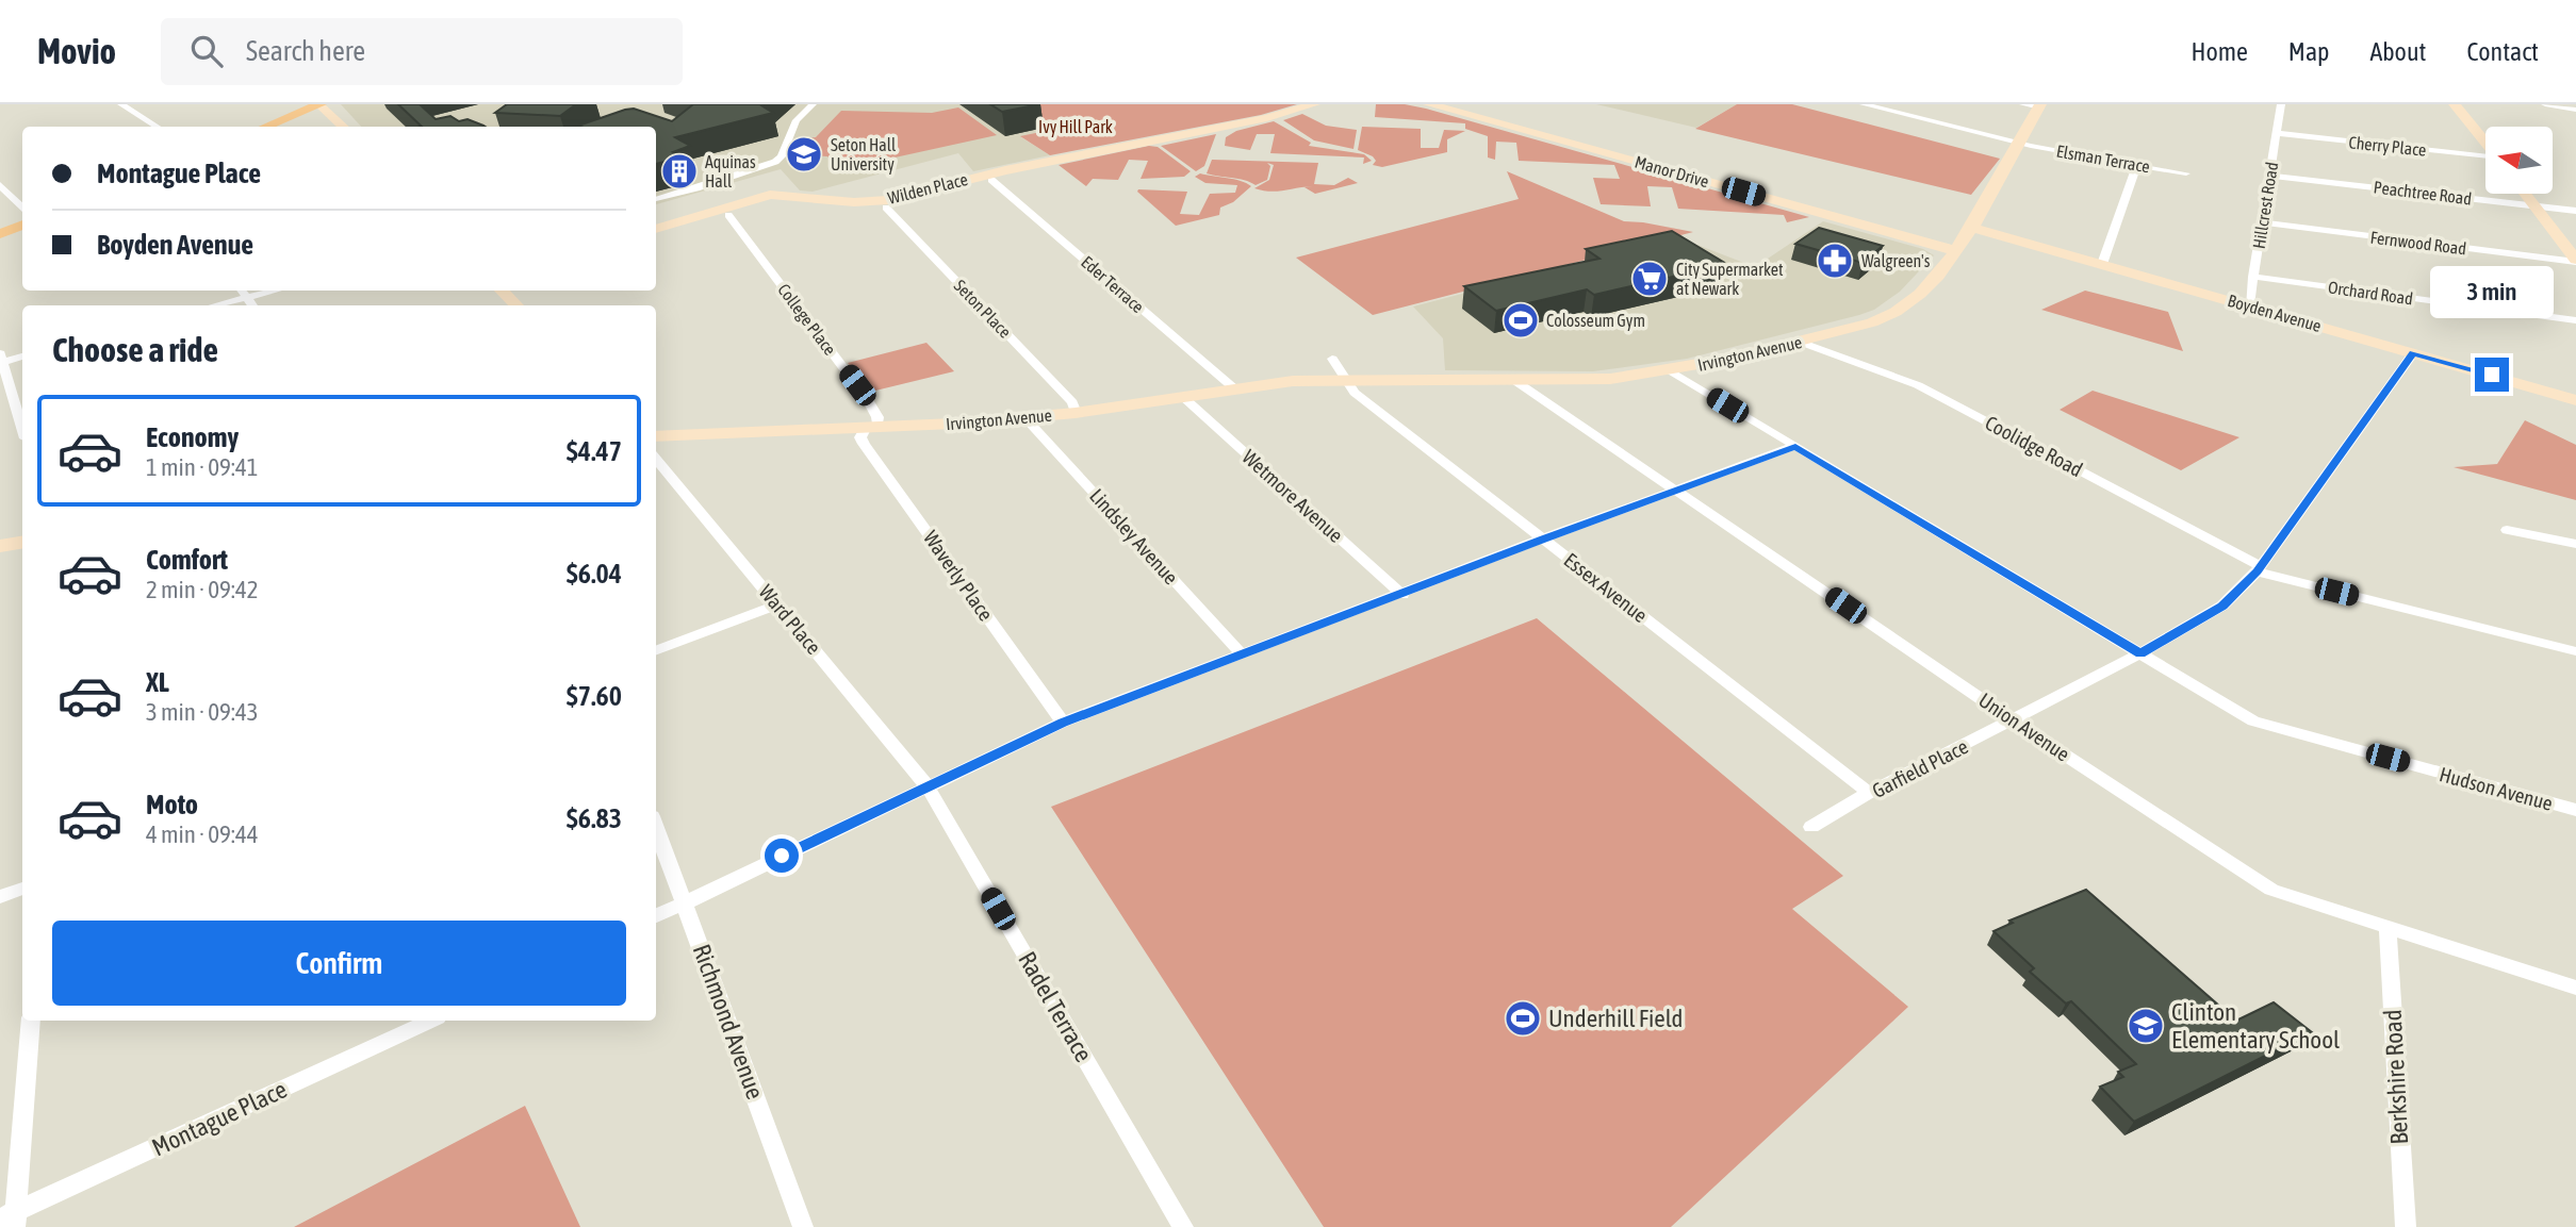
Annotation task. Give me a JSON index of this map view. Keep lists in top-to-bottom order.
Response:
{
  "streets": {
    "street": [
      "Cherry Place",
      "Elsman Terrace",
      "Manor Drive",
      "Wilden Place",
      "Peachtree Road",
      "Hillcrest Road",
      "Fernwood Road",
      "Eder Terrace",
      "Orchard Road",
      "Seton Place",
      "Boyden Avenue",
      "College Place",
      "Irvington Avenue",
      "Coolidge Road",
      "Wetmore Avenue",
      "Lindsley Avenue",
      "Waverly Place",
      "Essex Avenue",
      "Ward Place",
      "Union Avenue",
      "Garfield Place",
      "Hudson Avenue",
      "Radel Terrace",
      "Richmond Avenue",
      "Berkshire Road",
      "Montague Place"
    ]
  },
  "crossings": [
    ["Cherry Place", "Hillcrest Road"],
    ["Elsman Terrace", "Irvington Avenue"],
    ["Manor Drive", "Irvington Avenue"],
    ["Peachtree Road", "Hillcrest Road"],
    ["Hillcrest Road", "Fernwood Road"],
    ["Hillcrest Road", "Orchard Road"],
    ["Hillcrest Road", "Boyden Avenue"],
    ["Eder Terrace", "Irvington Avenue"],
    ["Seton Place", "Irvington Avenue"],
    ["Boyden Avenue", "Irvington Avenue"],
    ["Boyden Avenue", "Garfield Place"],
    ["College Place", "Irvington Avenue"],
    ["College Place", "Waverly Place"],
    ["Irvington Avenue", "Coolidge Road"],
    ["Irvington Avenue", "Wetmore Avenue"],
    ["Irvington Avenue", "Lindsley Avenue"],
    ["Irvington Avenue", "Waverly Place"],
    ["Irvington Avenue", "Essex Avenue"],
    ["Irvington Avenue", "Union Avenue"],
    ["Irvington Avenue", "Hudson Avenue"],
    ["Coolidge Road", "Garfield Place"],
    ["Essex Avenue", "Garfield Place"],
    ["Ward Place", "Radel Terrace"],
    ["Union Avenue", "Garfield Place"],
    ["Union Avenue", "Berkshire Road"],
    ["Garfield Place", "Hudson Avenue"]
  ],
  "parks": ["Ivy Hill Park"],
  "places": {
    "school or university": ["Seton Hall University", "Clinton Elementary School"],
    "building": ["Aquinas Hall"],
    "pharmacy": ["Walgreen's"],
    "supermarket": ["City Supermarket at Newark"],
    "sports": ["Colosseum Gym", "Underhill Field"]
  },
  "north": "left",
  "page": {
    "header": "Movio",
    "search": "Search here",
    "nav": [
      "Home",
      "Map",
      "About",
      "Contact"
    ],
    "banner": ["Montague Place", "Boyden Avenue"],
    "bubble": "3 min",
    "heading": "Choose a ride",
    "list": [
      {
        "name": "Economy",
        "note": "1 min · 09:41",
        "value": "$4.47"
      },
      {
        "name": "Comfort",
        "note": "2 min · 09:42",
        "value": "$6.04"
      },
      {
        "name": "XL",
        "note": "3 min · 09:43",
        "value": "$7.60"
      },
      {
        "name": "Moto",
        "note": "4 min · 09:44",
        "value": "$6.83"
      }
    ],
    "buttons": "Confirm"
  }
}
